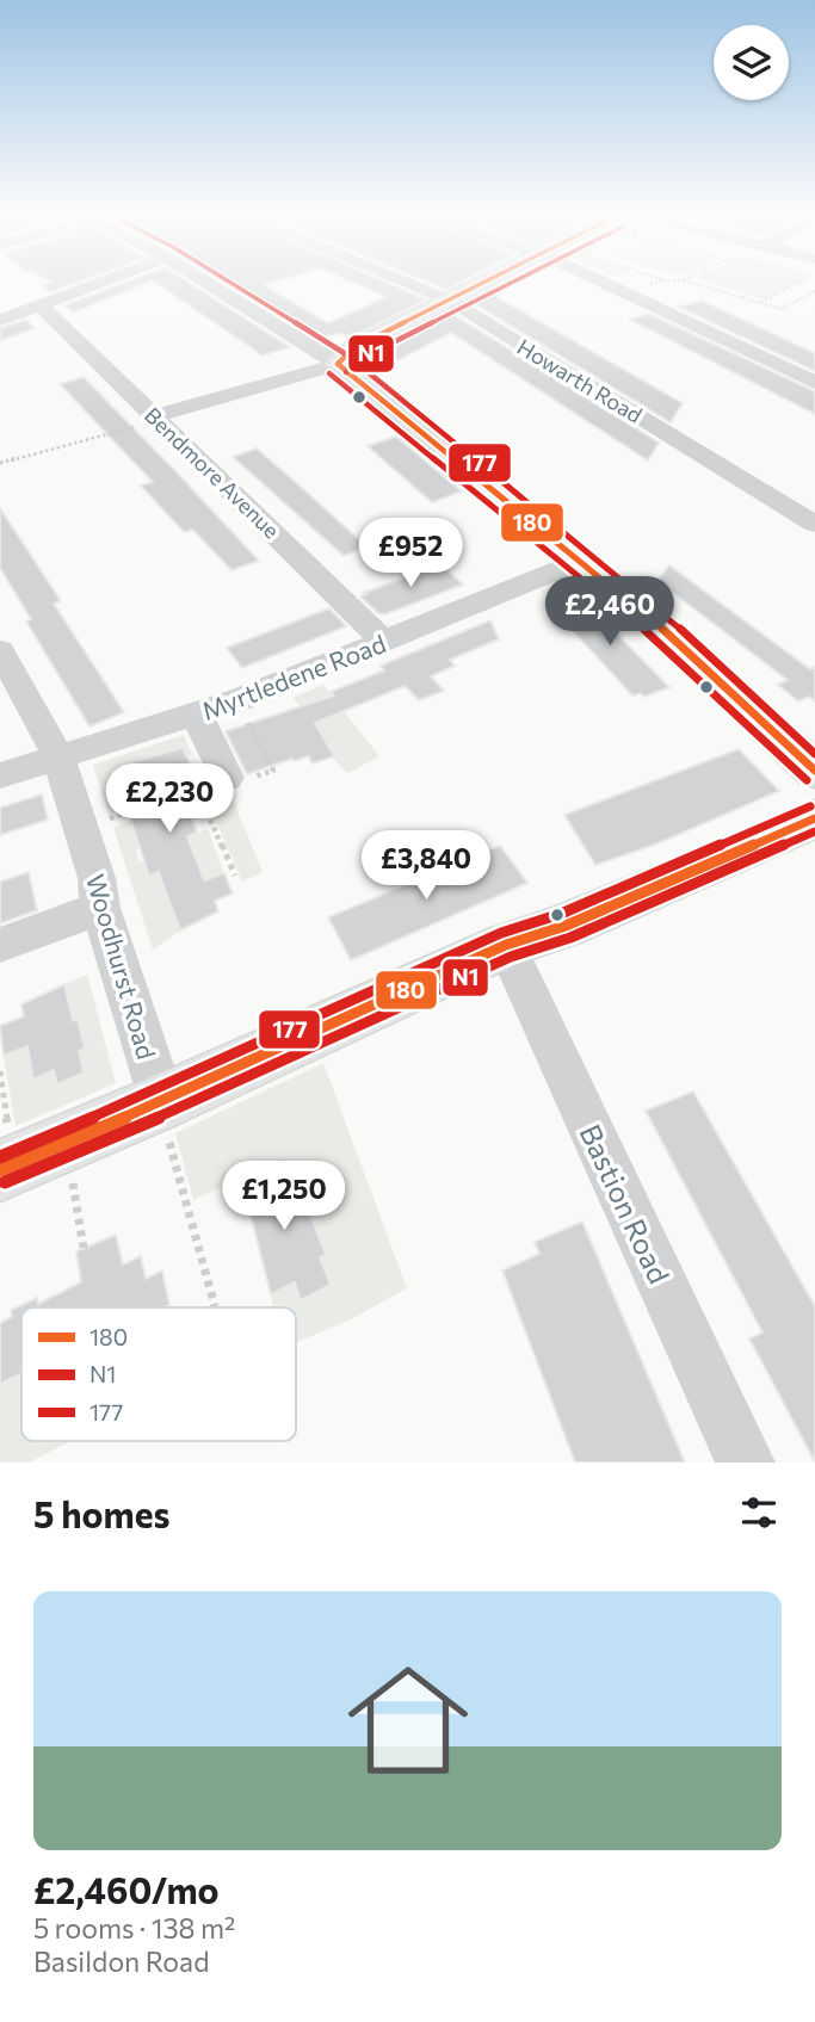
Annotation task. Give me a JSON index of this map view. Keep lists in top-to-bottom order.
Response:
{
  "streets": {
    "street": [
      "Howarth Road",
      "Bendmore Avenue",
      "Myrtledene Road",
      "Woodhurst Road",
      "Bastion Road"
    ]
  },
  "crossings": [
    ["Bendmore Avenue", "Myrtledene Road"],
    ["Myrtledene Road", "Woodhurst Road"]
  ],
  "lines": ["transit line 180", "transit line N1", "transit line 177"],
  "legend": ["180", "N1", "177"],
  "page": {
    "price": [
      "£952",
      "£2,460",
      "£2,230",
      "£3,840",
      "£1,250"
    ],
    "heading": "5 homes",
    "list": [
      {
        "name": "£2,460/mo",
        "note": "5 rooms · 138 m² · Basildon Road"
      }
    ]
  }
}
